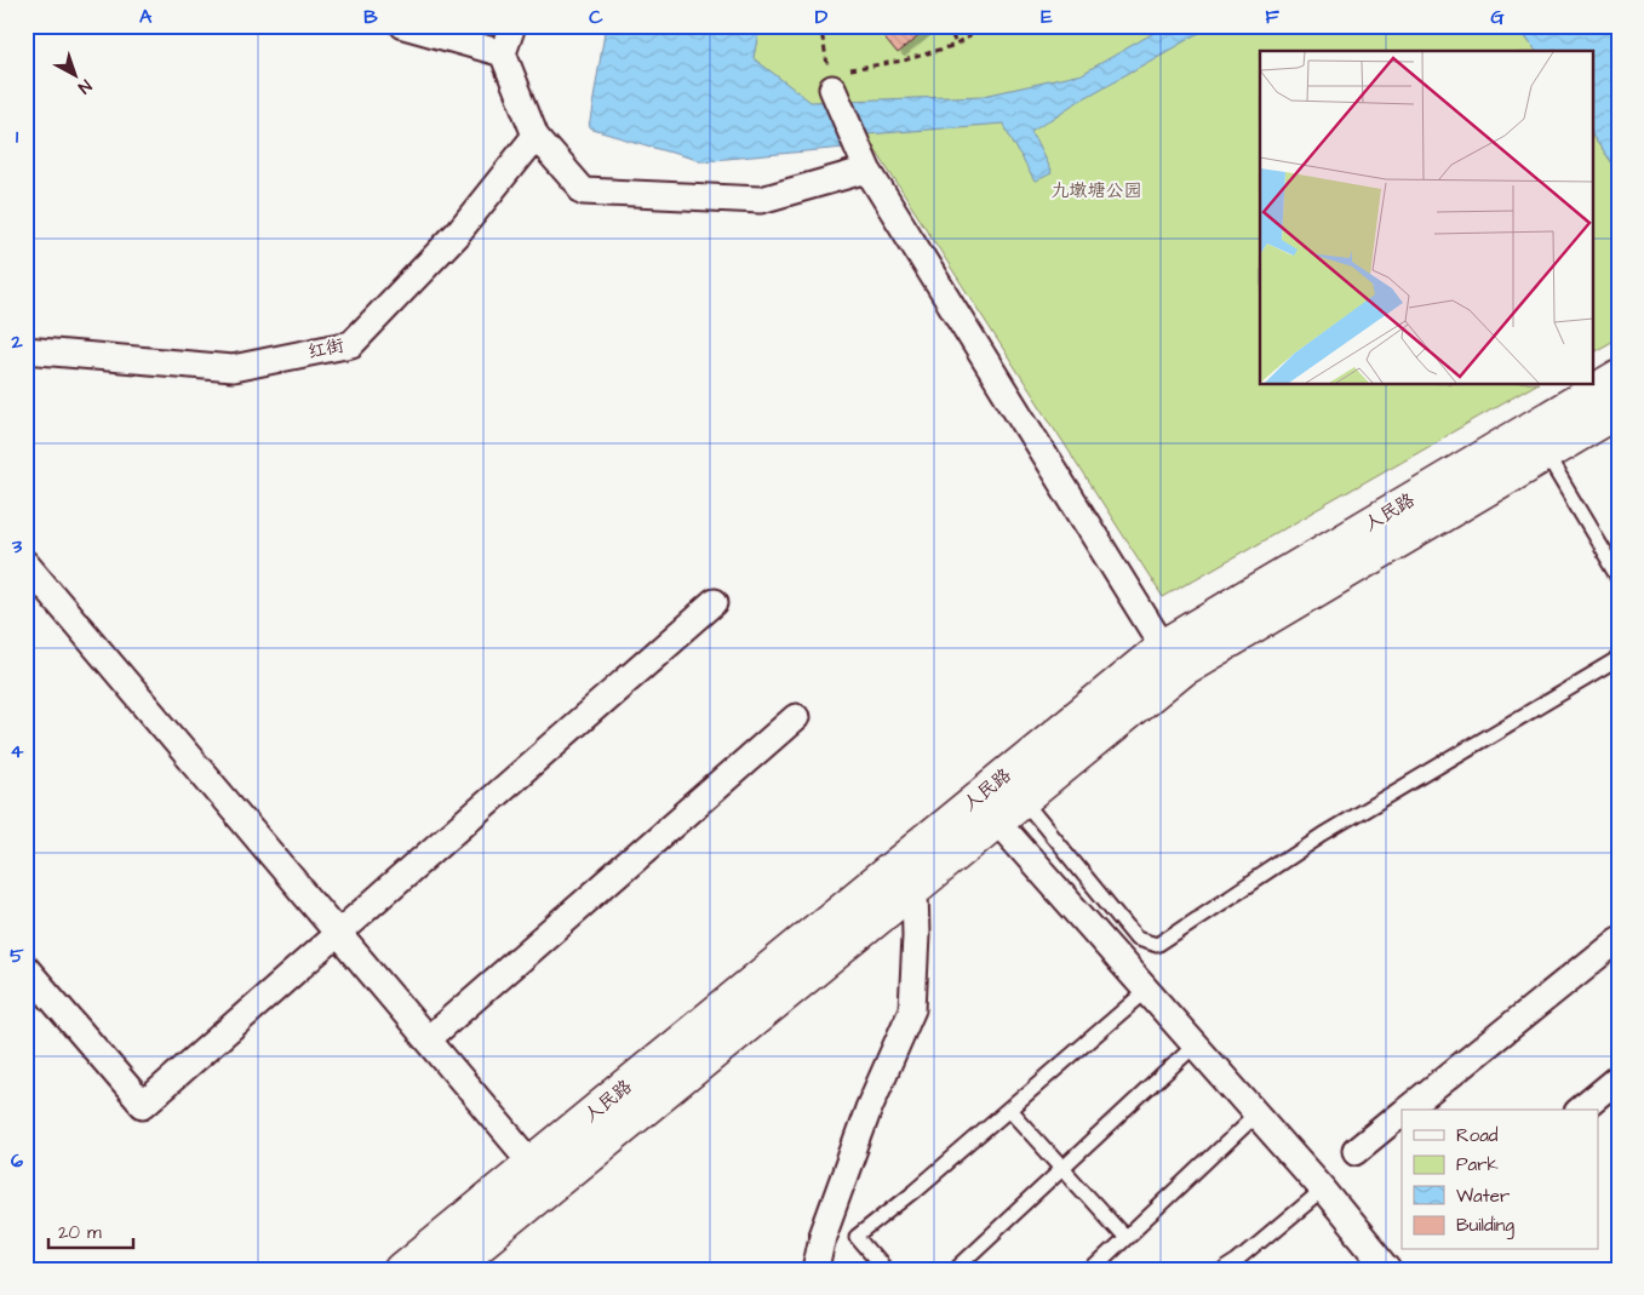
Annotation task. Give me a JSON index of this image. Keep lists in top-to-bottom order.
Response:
{
  "streets": {
    "main road": ["人民路"],
    "street": ["红街"]
  },
  "parks": ["九墩塘公园"],
  "legend": [
    "Road",
    "Park",
    "Water",
    "Building"
  ],
  "scale_bar": "20 m",
  "north": "bottom right",
  "grid": {
    "columns": [
      "A",
      "B",
      "C",
      "D",
      "E",
      "F",
      "G"
    ],
    "rows": [
      "1",
      "2",
      "3",
      "4",
      "5",
      "6"
    ]
  }
}
